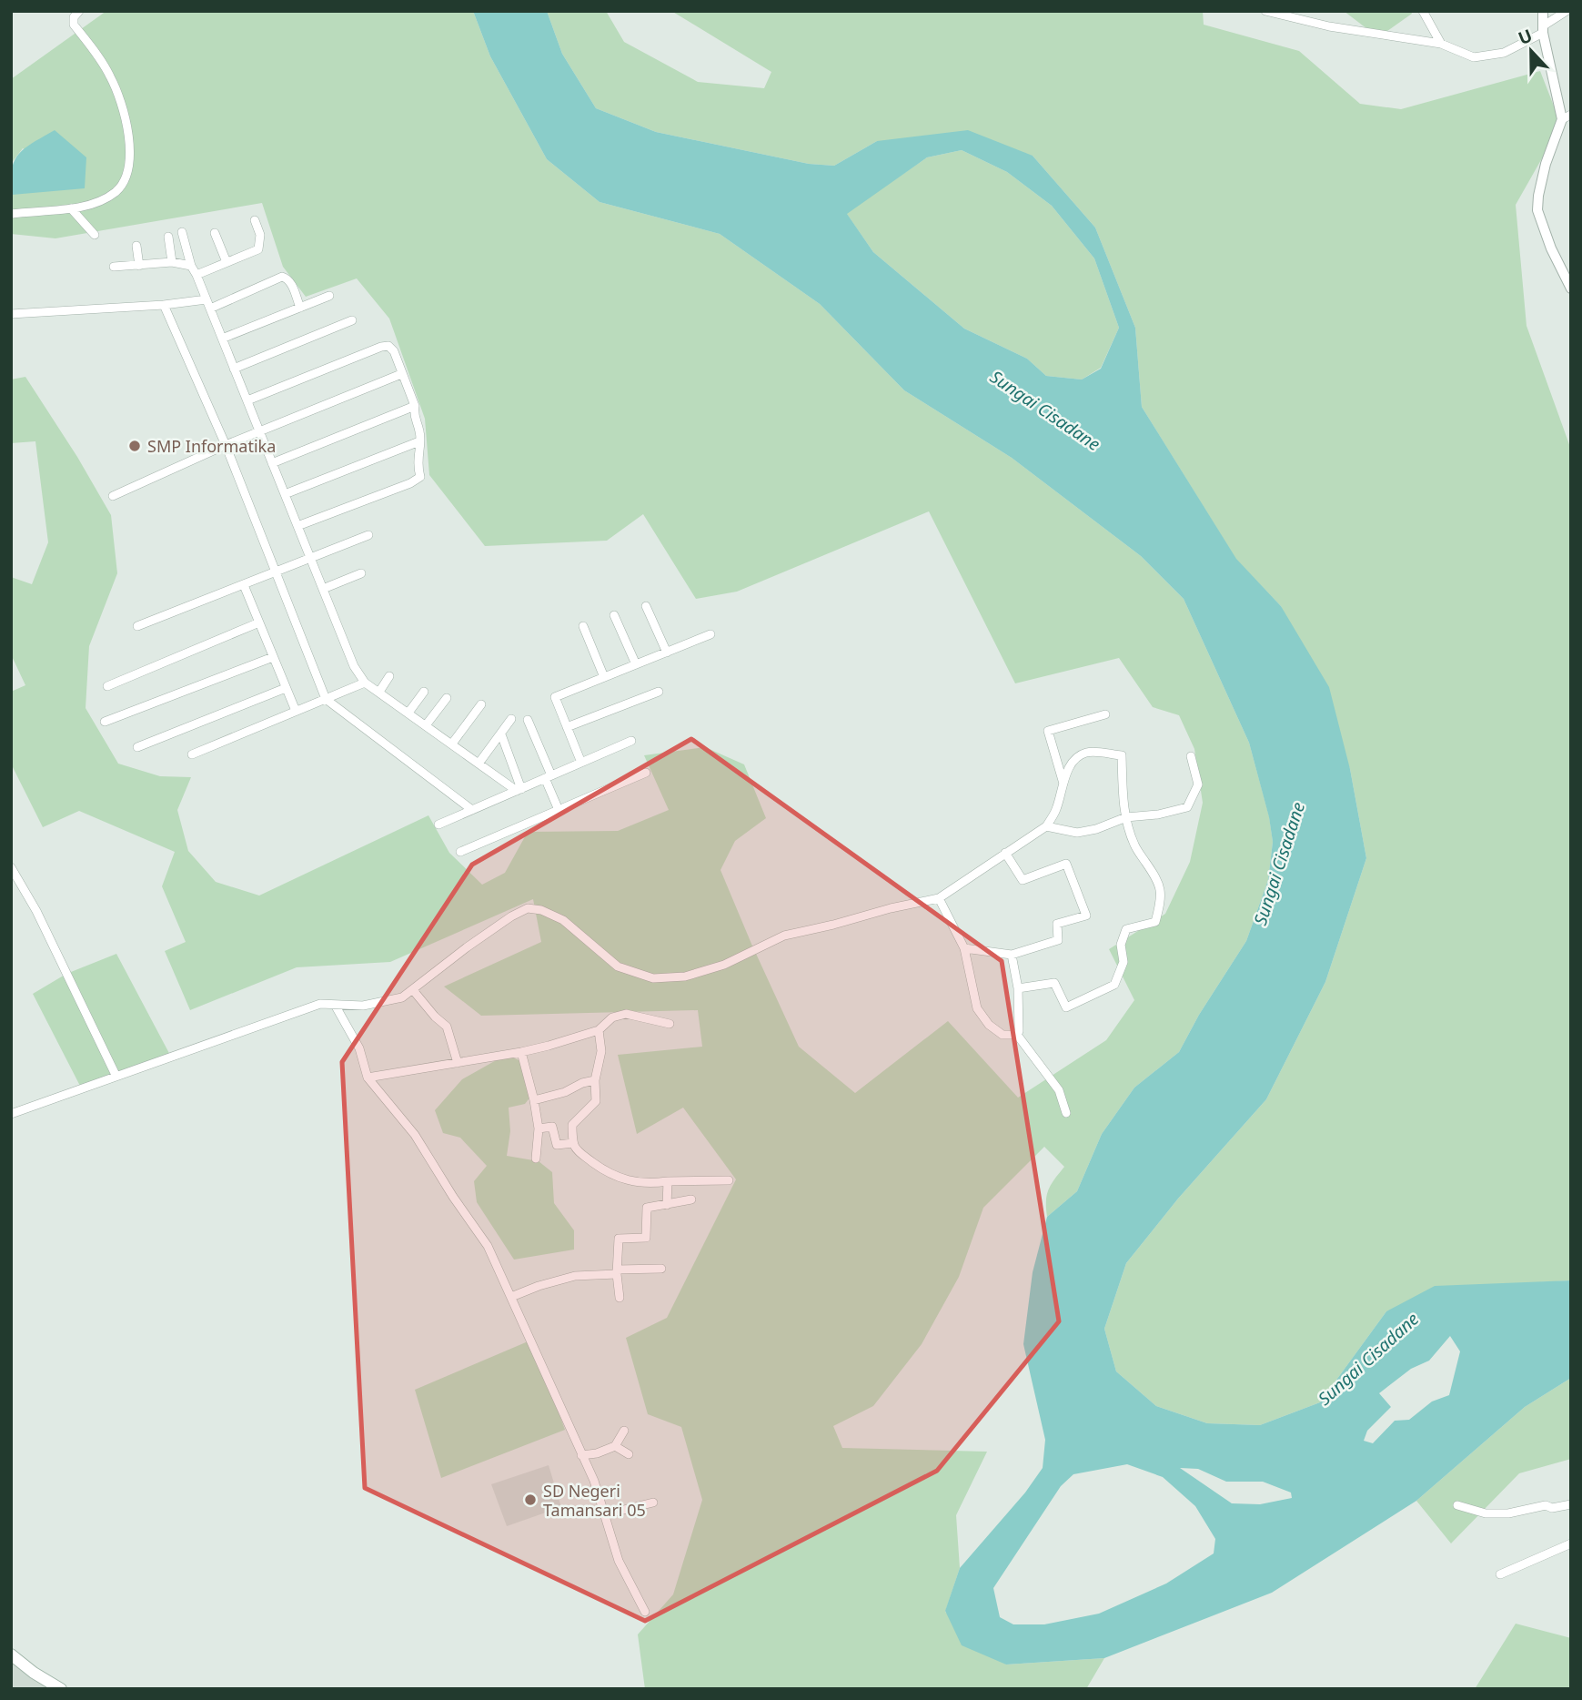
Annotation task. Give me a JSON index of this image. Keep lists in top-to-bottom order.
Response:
{
  "water": ["Sungai Cisadane"],
  "places": ["SMP Informatika", "SD Negeri Tamansari 05"],
  "north": "top"
}
